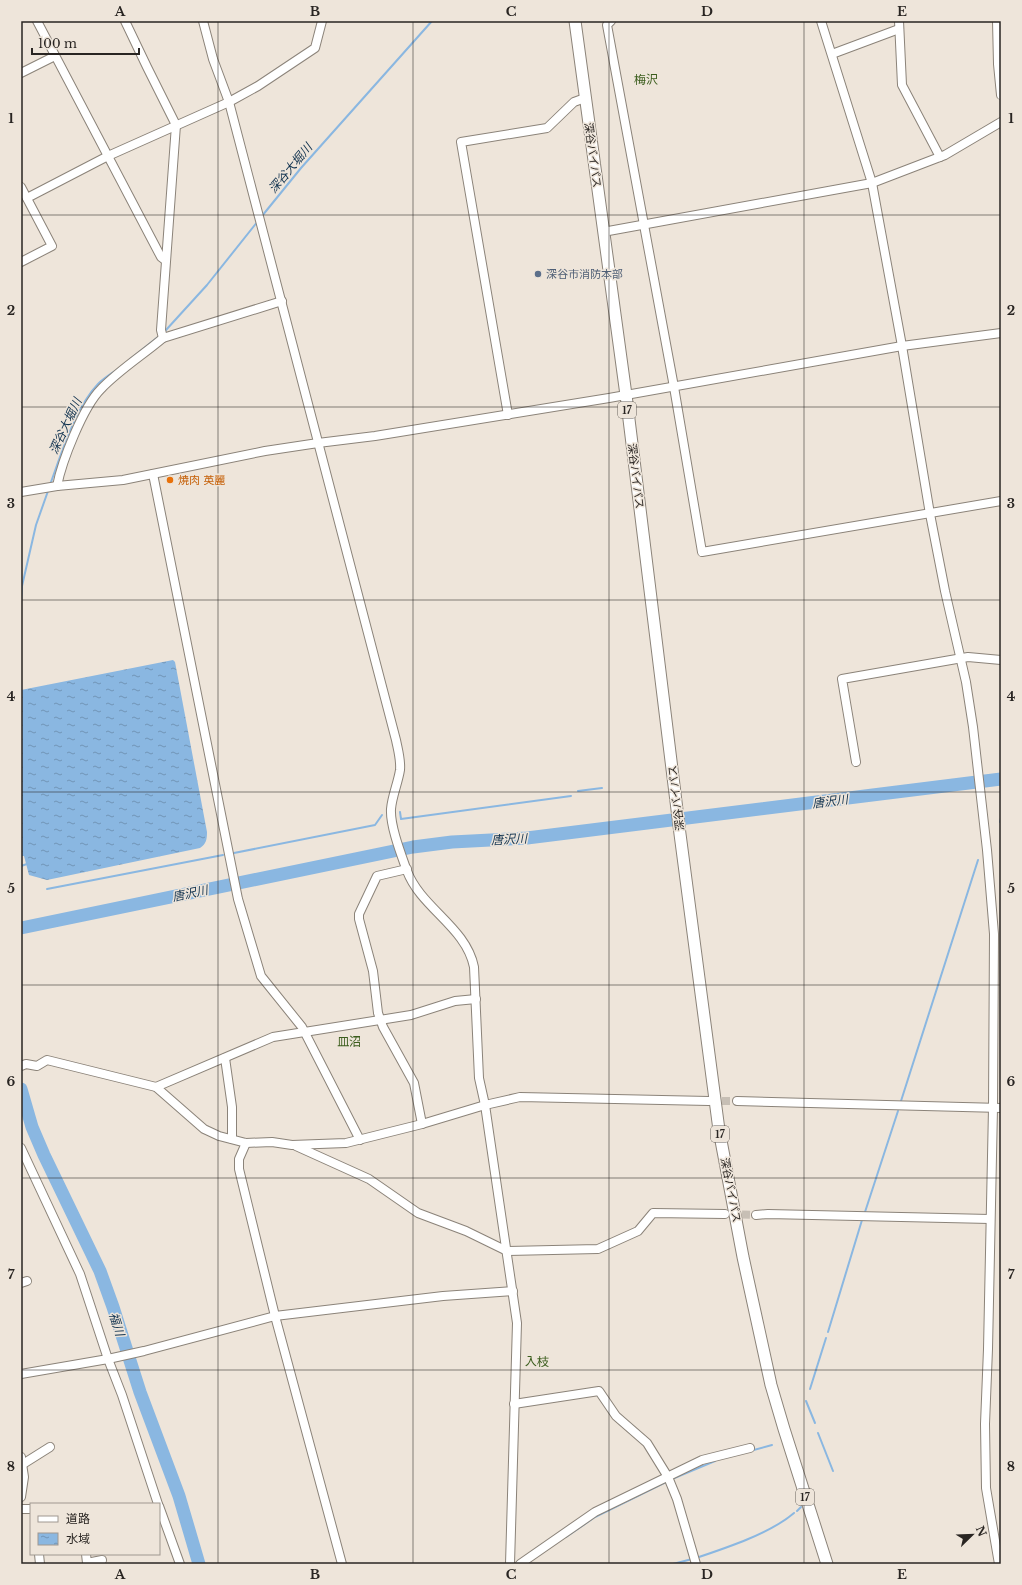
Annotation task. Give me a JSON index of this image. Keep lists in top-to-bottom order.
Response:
{
  "streets": {
    "highway": ["深谷バイパス", "17"]
  },
  "districts": ["梅沢", "皿沼", "入枝"],
  "water": ["深谷大堀川", "唐沢川", "福川"],
  "places": ["深谷市消防本部", "焼肉 英麗"],
  "legend": ["道路", "水域"],
  "scale_bar": "100 m",
  "north": "top right",
  "grid": {
    "columns": [
      "A",
      "B",
      "C",
      "D",
      "E"
    ],
    "rows": [
      "1",
      "2",
      "3",
      "4",
      "5",
      "6",
      "7",
      "8"
    ]
  }
}
